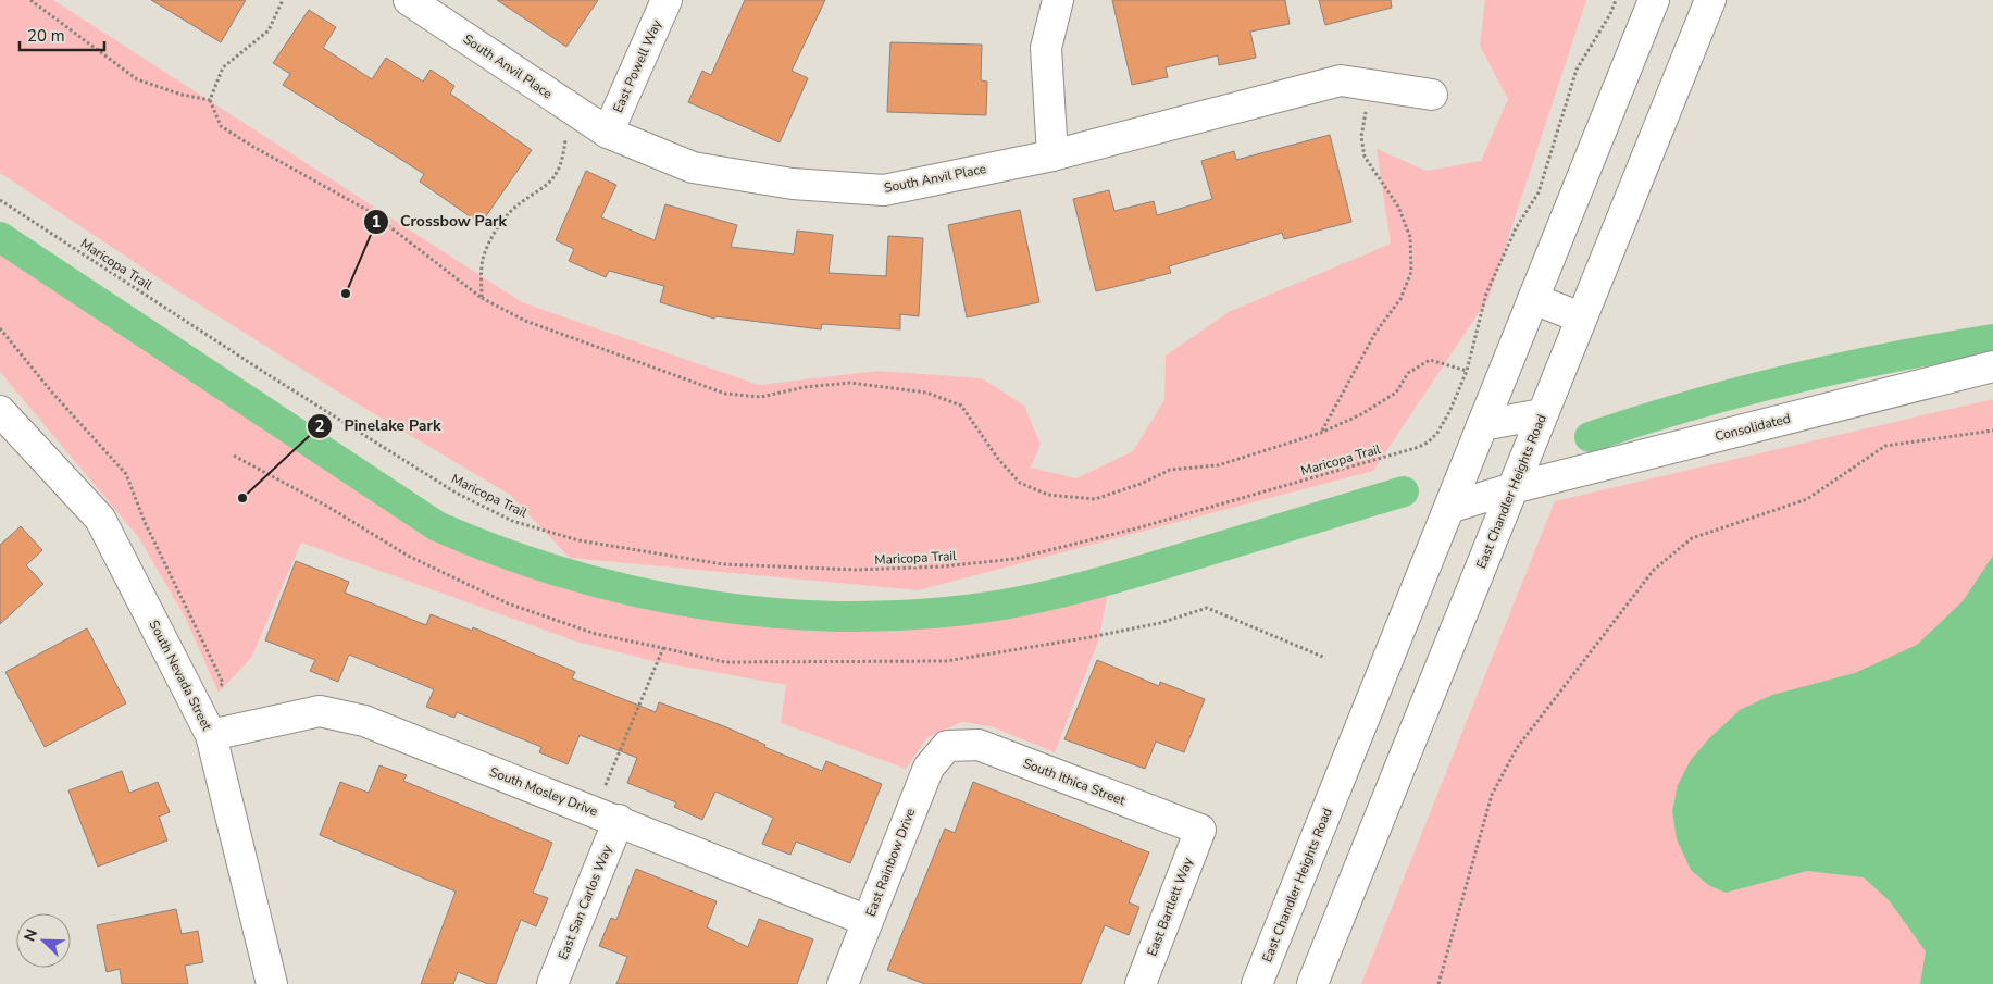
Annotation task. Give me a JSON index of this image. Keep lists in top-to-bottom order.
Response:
{
  "streets": {
    "street": [
      "South Anvil Place",
      "East Powell Way",
      "Consolidated",
      "East Chandler Heights Road",
      "South Nevada Street",
      "South Ithica Street",
      "South Mosley Drive",
      "East Rainbow Drive",
      "East San Carlos Way",
      "East Bartlett Way"
    ],
    "path": ["Maricopa Trail"]
  },
  "crossings": [
    ["South Anvil Place", "East Powell Way"],
    ["Consolidated", "East Chandler Heights Road"],
    ["South Nevada Street", "South Mosley Drive"],
    ["South Ithica Street", "East Rainbow Drive"],
    ["South Ithica Street", "East Bartlett Way"],
    ["South Mosley Drive", "East Rainbow Drive"],
    ["South Mosley Drive", "East San Carlos Way"]
  ],
  "places": ["Crossbow Park", "Pinelake Park"],
  "scale_bar": "20 m",
  "north": "top left"
}
